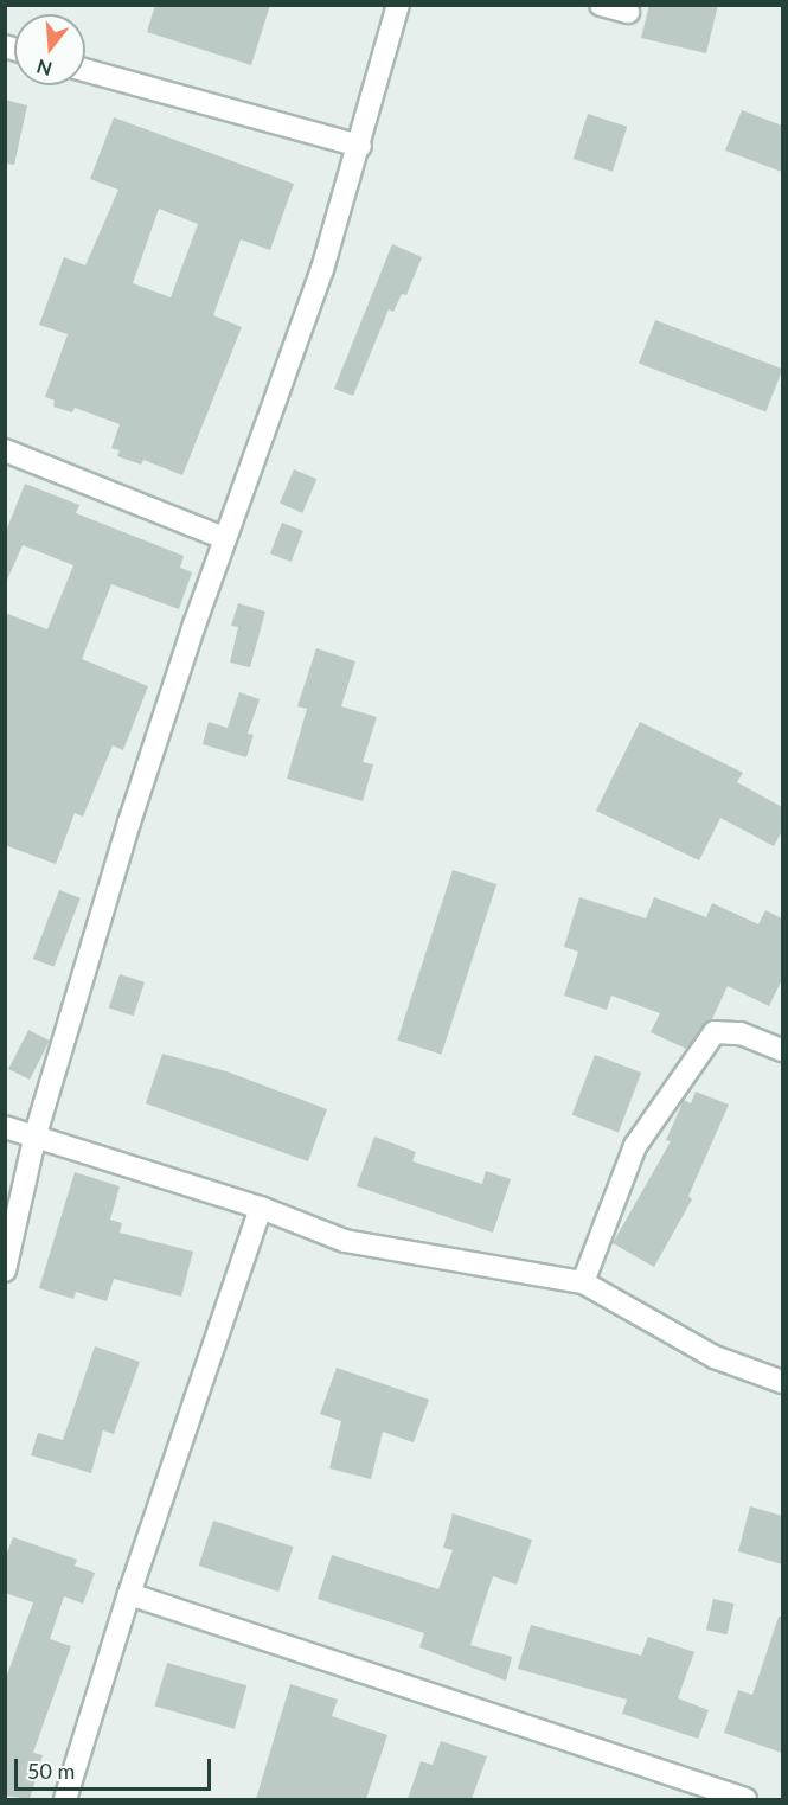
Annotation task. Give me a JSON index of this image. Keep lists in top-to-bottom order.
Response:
{
  "scale_bar": "50 m",
  "north": "bottom"
}
